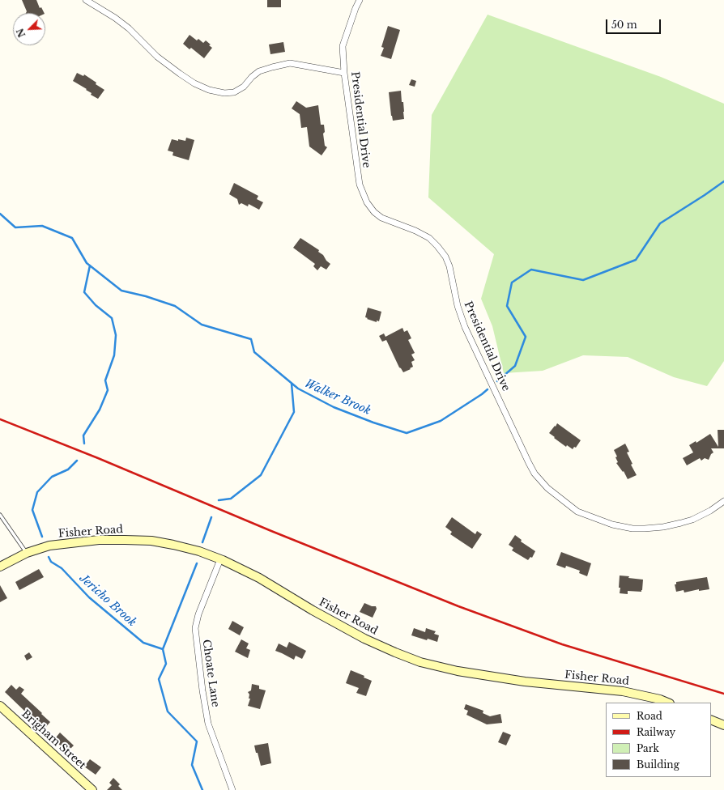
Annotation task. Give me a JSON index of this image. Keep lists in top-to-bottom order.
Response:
{
  "streets": {
    "street": [
      "Presidential Drive",
      "Fisher Road",
      "Choate Lane",
      "Brigham Street"
    ]
  },
  "crossings": [
    ["Fisher Road", "Choate Lane"]
  ],
  "water": ["Walker Brook", "Jericho Brook"],
  "legend": [
    "Road",
    "Railway",
    "Park",
    "Building"
  ],
  "scale_bar": "50 m",
  "north": "bottom left"
}
